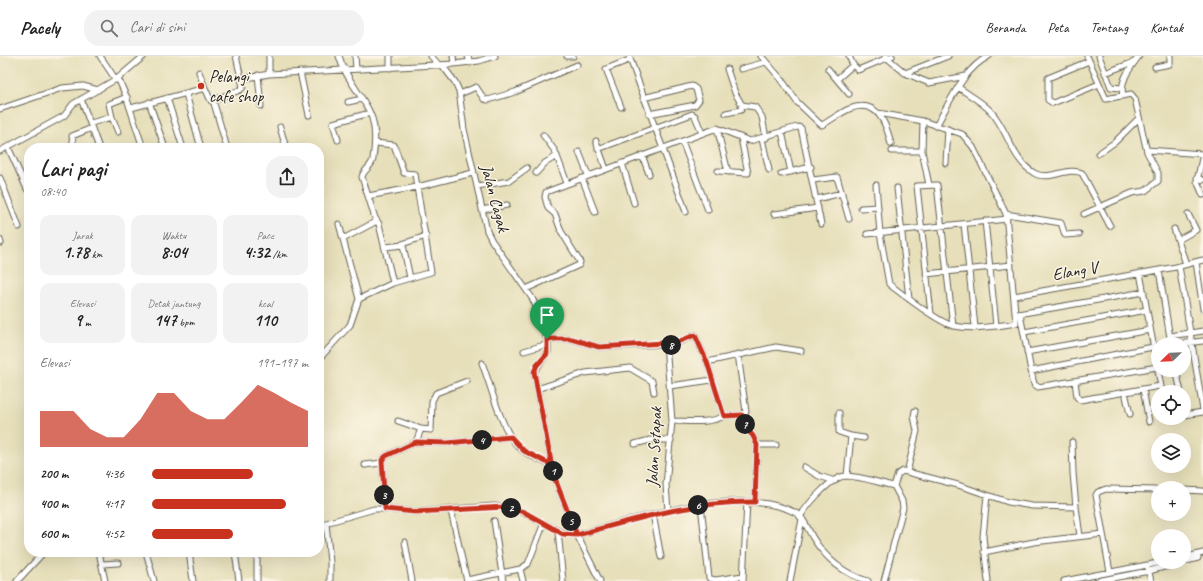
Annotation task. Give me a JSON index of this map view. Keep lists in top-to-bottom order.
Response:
{
  "streets": {
    "street": ["Jalan Cagak", "Elang V", "Jalan Setapak"]
  },
  "places": ["Pelangi cafe shop"],
  "north": "bottom left",
  "page": {
    "header": "Pacely",
    "search": "Cari di sini",
    "nav": [
      "Beranda",
      "Peta",
      "Tentang",
      "Kontak"
    ],
    "heading": ["Lari pagi", "08:40"],
    "stats": [
      ["Jarak", "1.78 km"],
      ["Waktu", "8:04"],
      ["Pace", "4:32 /km"],
      ["Elevasi", "9 m"],
      ["Detak jantung", "147 bpm"],
      ["kcal", "110"]
    ],
    "pins": [
      "8",
      "7",
      "4",
      "1",
      "3",
      "6",
      "2",
      "5"
    ],
    "map_buttons": ["+", "−"],
    "chart": ["Elevasi", "191–197 m"],
    "list": [
      {
        "name": "200 m",
        "note": "4:36"
      },
      {
        "name": "400 m",
        "note": "4:17"
      },
      {
        "name": "600 m",
        "note": "4:52"
      }
    ]
  }
}
